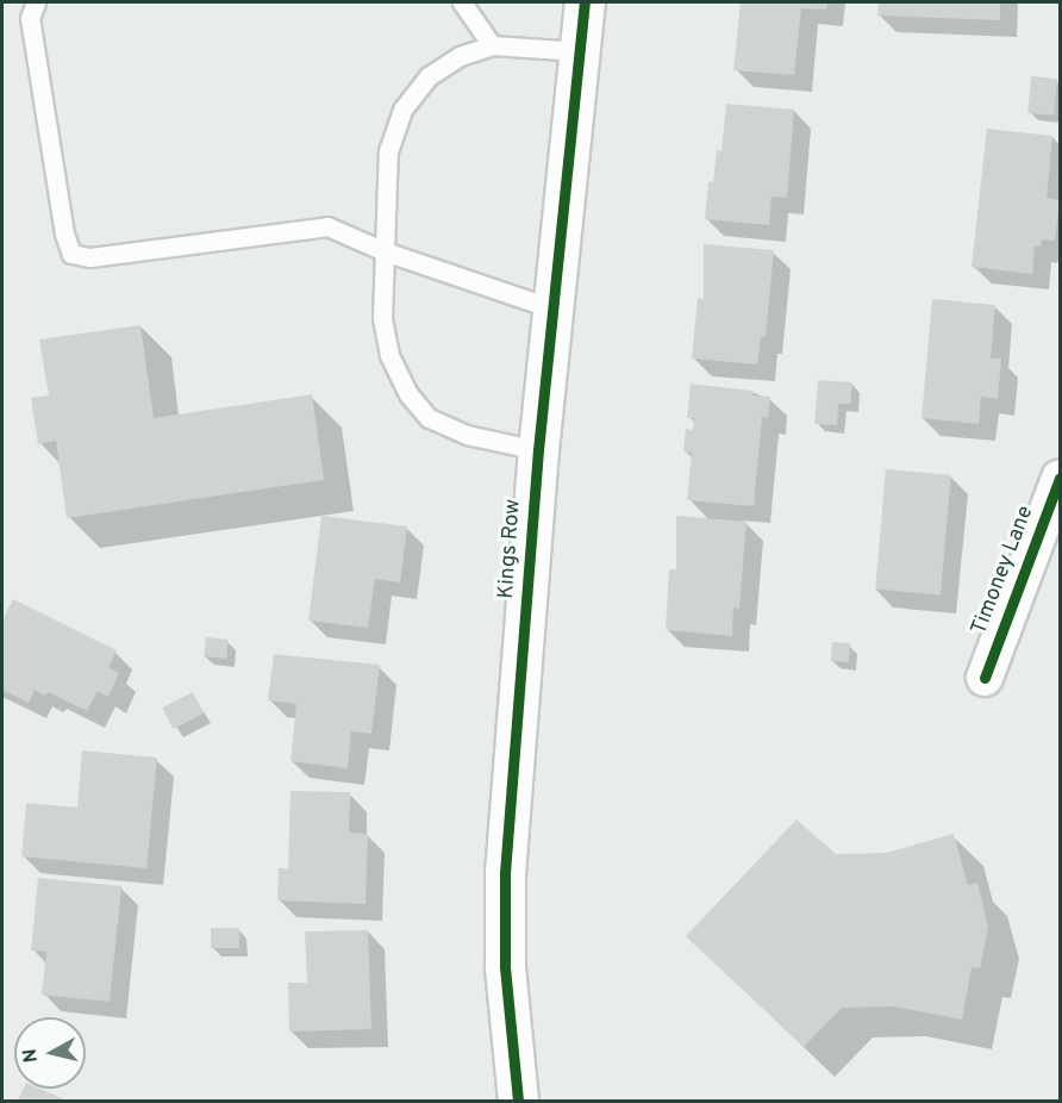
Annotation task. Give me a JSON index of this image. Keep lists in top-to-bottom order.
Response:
{
  "streets": {
    "main road": ["Kings Row"],
    "street": ["Timoney Lane"]
  },
  "north": "left"
}
